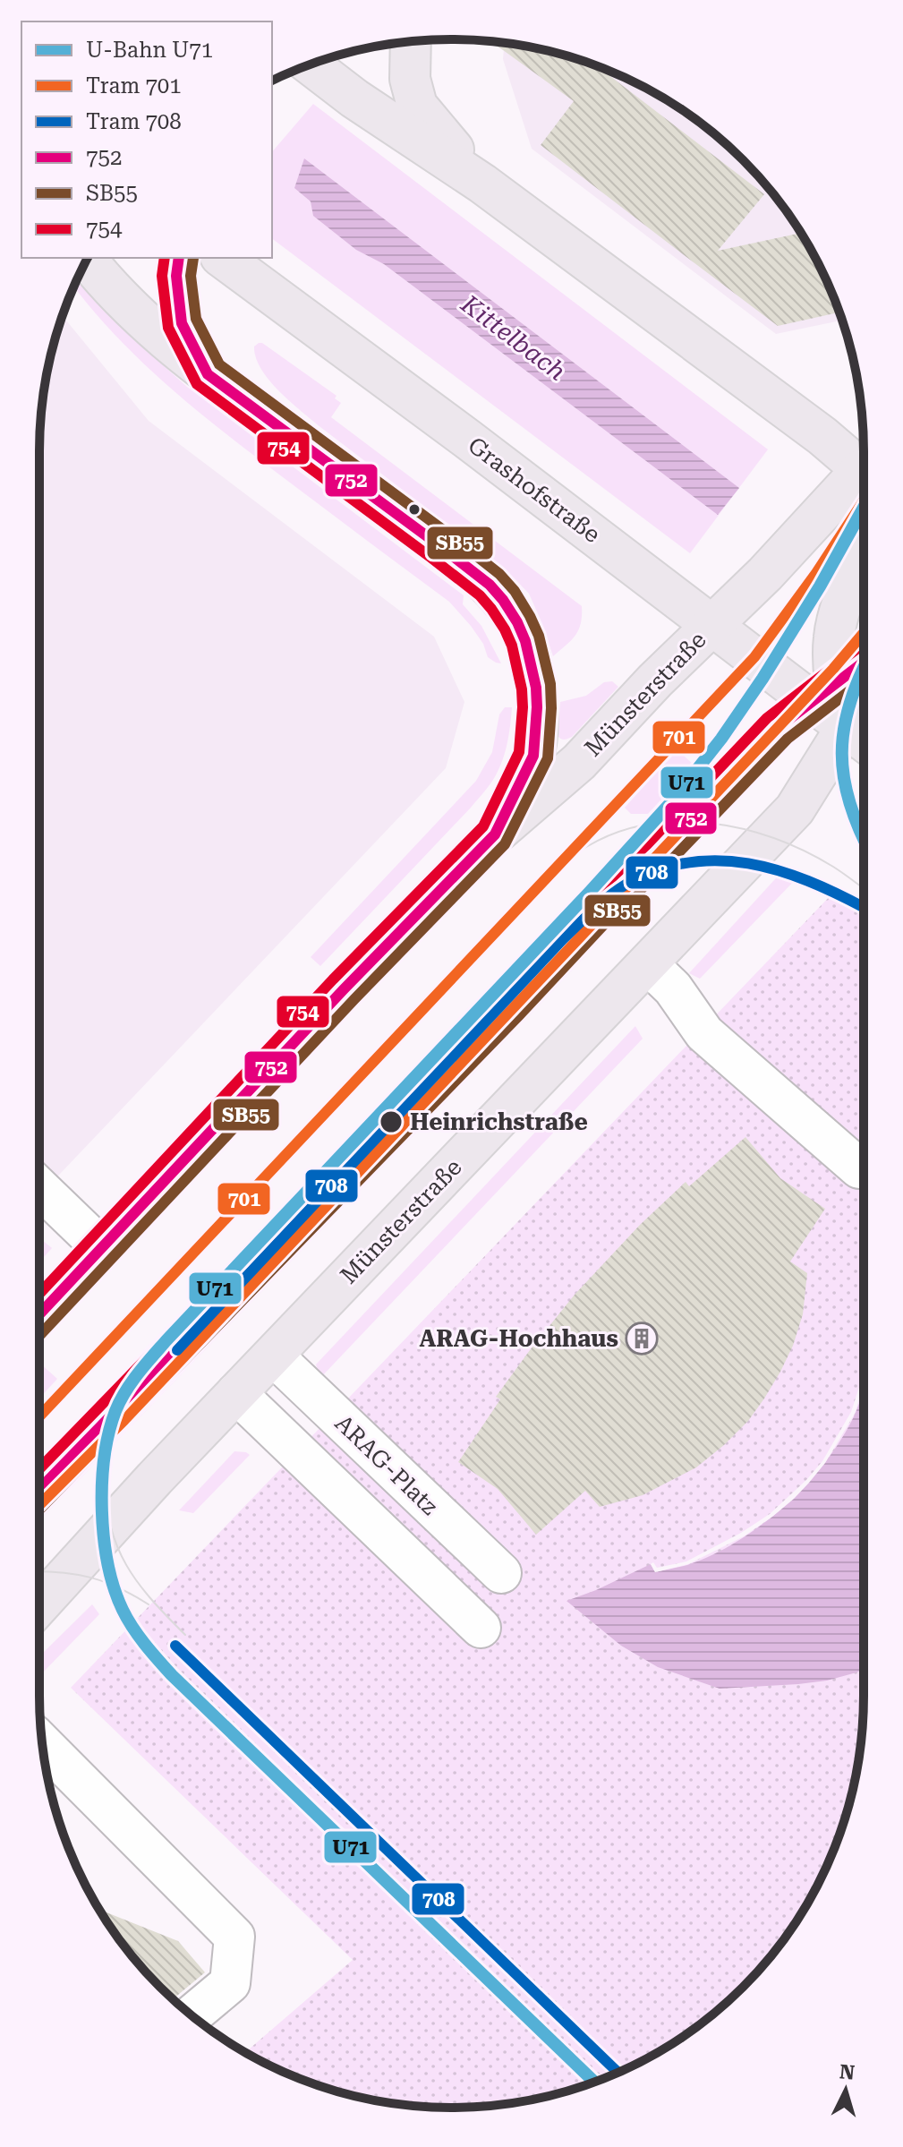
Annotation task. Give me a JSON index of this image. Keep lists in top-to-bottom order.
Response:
{
  "streets": {
    "main road": ["Grashofstraße", "Münsterstraße"],
    "lane": ["ARAG-Platz"]
  },
  "crossings": [
    ["Grashofstraße", "Münsterstraße"],
    ["Münsterstraße", "ARAG-Platz"]
  ],
  "water": ["Kittelbach"],
  "places": {
    "other": ["Heinrichstraße"],
    "building": ["ARAG-Hochhaus"]
  },
  "lines": [
    "transit line 752",
    "transit line SB55",
    "transit line 754",
    "tram line 701",
    "metro line U71",
    "tram line 708"
  ],
  "legend": [
    "U-Bahn U71",
    "Tram 701",
    "Tram 708",
    "752",
    "SB55",
    "754"
  ],
  "north": "top"
}
